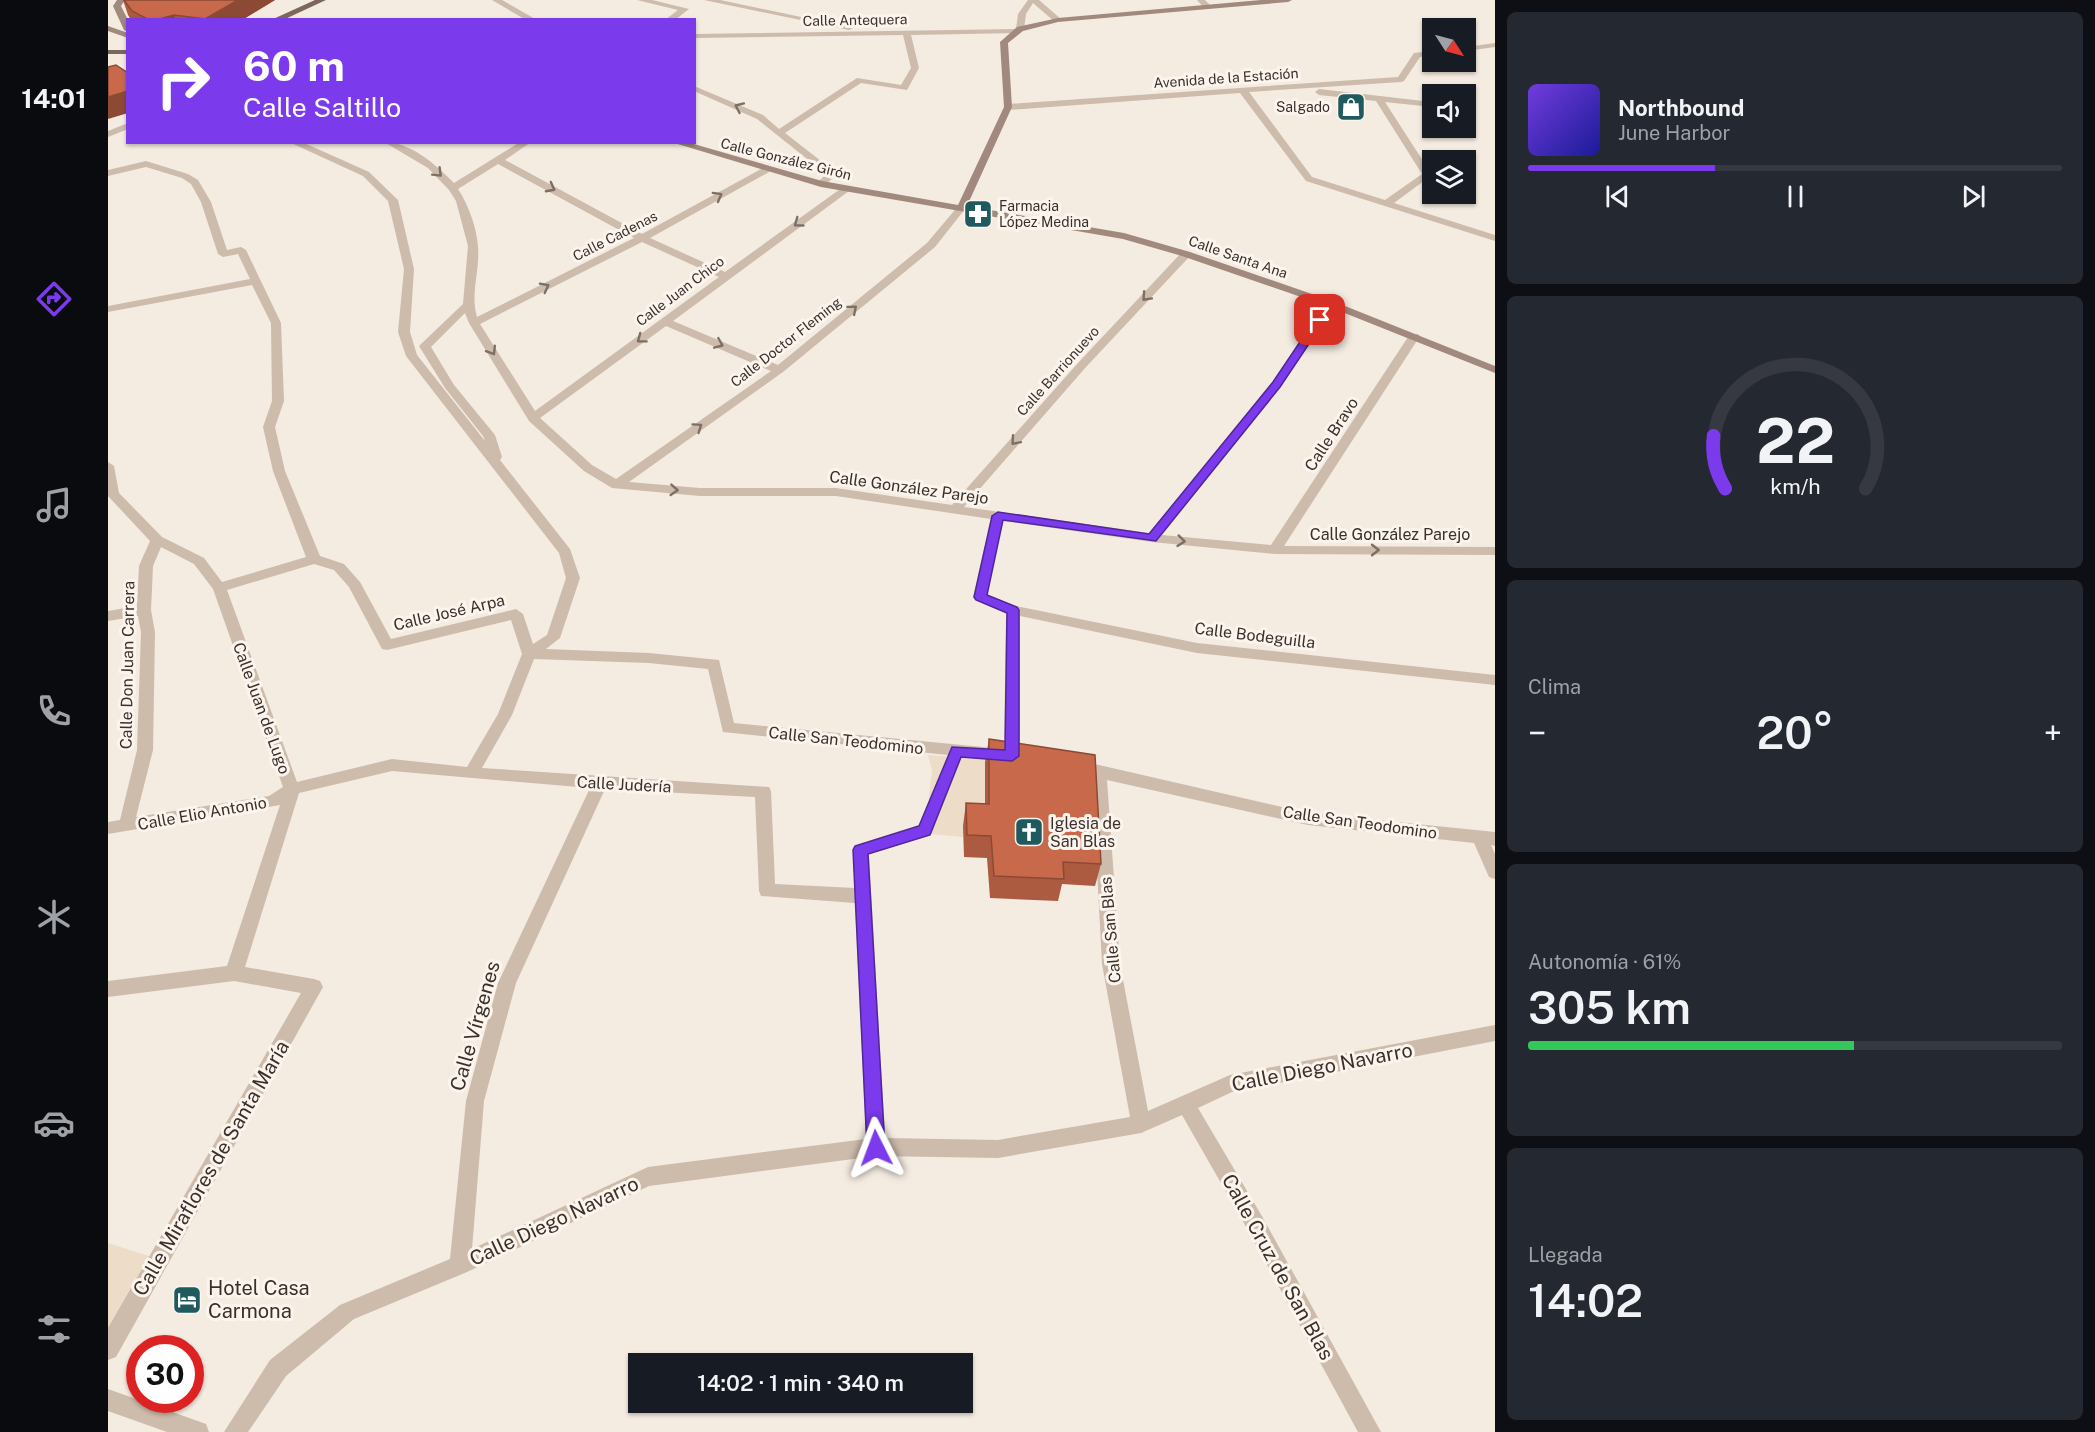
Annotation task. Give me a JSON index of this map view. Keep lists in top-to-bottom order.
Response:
{
  "streets": {
    "street": [
      "Calle Antequera",
      "Avenida de la Estación",
      "Calle González Girón",
      "Calle Cadenas",
      "Calle Santa Ana",
      "Calle Juan Chico",
      "Calle Doctor Fleming",
      "Calle Barrionuevo",
      "Calle Bravo",
      "Calle González Parejo",
      "Calle José Arpa",
      "Calle Bodeguilla",
      "Calle Don Juan Carrera",
      "Calle Juan de Lugo",
      "Calle San Teodomino",
      "Calle Judería",
      "Calle Elio Antonio",
      "Calle San Blas",
      "Calle Vírgenes",
      "Calle Diego Navarro",
      "Calle Miraflores de Santa María",
      "Calle Cruz de San Blas"
    ]
  },
  "crossings": [
    ["Calle González Girón", "Calle Cadenas"],
    ["Calle González Girón", "Calle Santa Ana"],
    ["Calle González Girón", "Calle Juan Chico"],
    ["Calle González Girón", "Calle Doctor Fleming"],
    ["Calle Santa Ana", "Calle Doctor Fleming"],
    ["Calle Santa Ana", "Calle Barrionuevo"],
    ["Calle Santa Ana", "Calle Bravo"],
    ["Calle Doctor Fleming", "Calle González Parejo"],
    ["Calle Barrionuevo", "Calle González Parejo"],
    ["Calle Bravo", "Calle González Parejo"],
    ["Calle González Parejo", "Calle Bodeguilla"],
    ["Calle José Arpa", "Calle San Teodomino"],
    ["Calle Bodeguilla", "Calle San Teodomino"],
    ["Calle Don Juan Carrera", "Calle Juan de Lugo"],
    ["Calle Don Juan Carrera", "Calle Elio Antonio"],
    ["Calle Juan de Lugo", "Calle Judería"],
    ["Calle Juan de Lugo", "Calle Elio Antonio"],
    ["Calle Juan de Lugo", "Calle Miraflores de Santa María"],
    ["Calle San Teodomino", "Calle San Blas"],
    ["Calle Judería", "Calle Elio Antonio"],
    ["Calle Judería", "Calle Vírgenes"],
    ["Calle San Blas", "Calle Diego Navarro"],
    ["Calle Vírgenes", "Calle Diego Navarro"],
    ["Calle Diego Navarro", "Calle Cruz de San Blas"]
  ],
  "one_way": [
    "Calle Cadenas",
    "Calle Juan Chico",
    "Calle Doctor Fleming",
    "Calle Barrionuevo",
    "Calle González Parejo"
  ],
  "places": {
    "shop": ["Salgado"],
    "pharmacy": ["Farmacia López Medina"],
    "church": ["Iglesia de San Blas"],
    "hotel": ["Hotel Casa Carmona"]
  },
  "north": "bottom right",
  "page": {
    "tabs": "14:01",
    "turn": ["60 m", "Calle Saltillo"],
    "song": ["Northbound", "June Harbor"],
    "tile": [
      "Clima",
      ["Autonomía · 61%", "305 km"],
      ["Llegada", "14:02"]
    ],
    "heat": ["−", "20°", "+"],
    "limit": "30",
    "trip": "14:02 · 1 min · 340 m",
    "gauge": ["22", "km/h"]
  }
}
